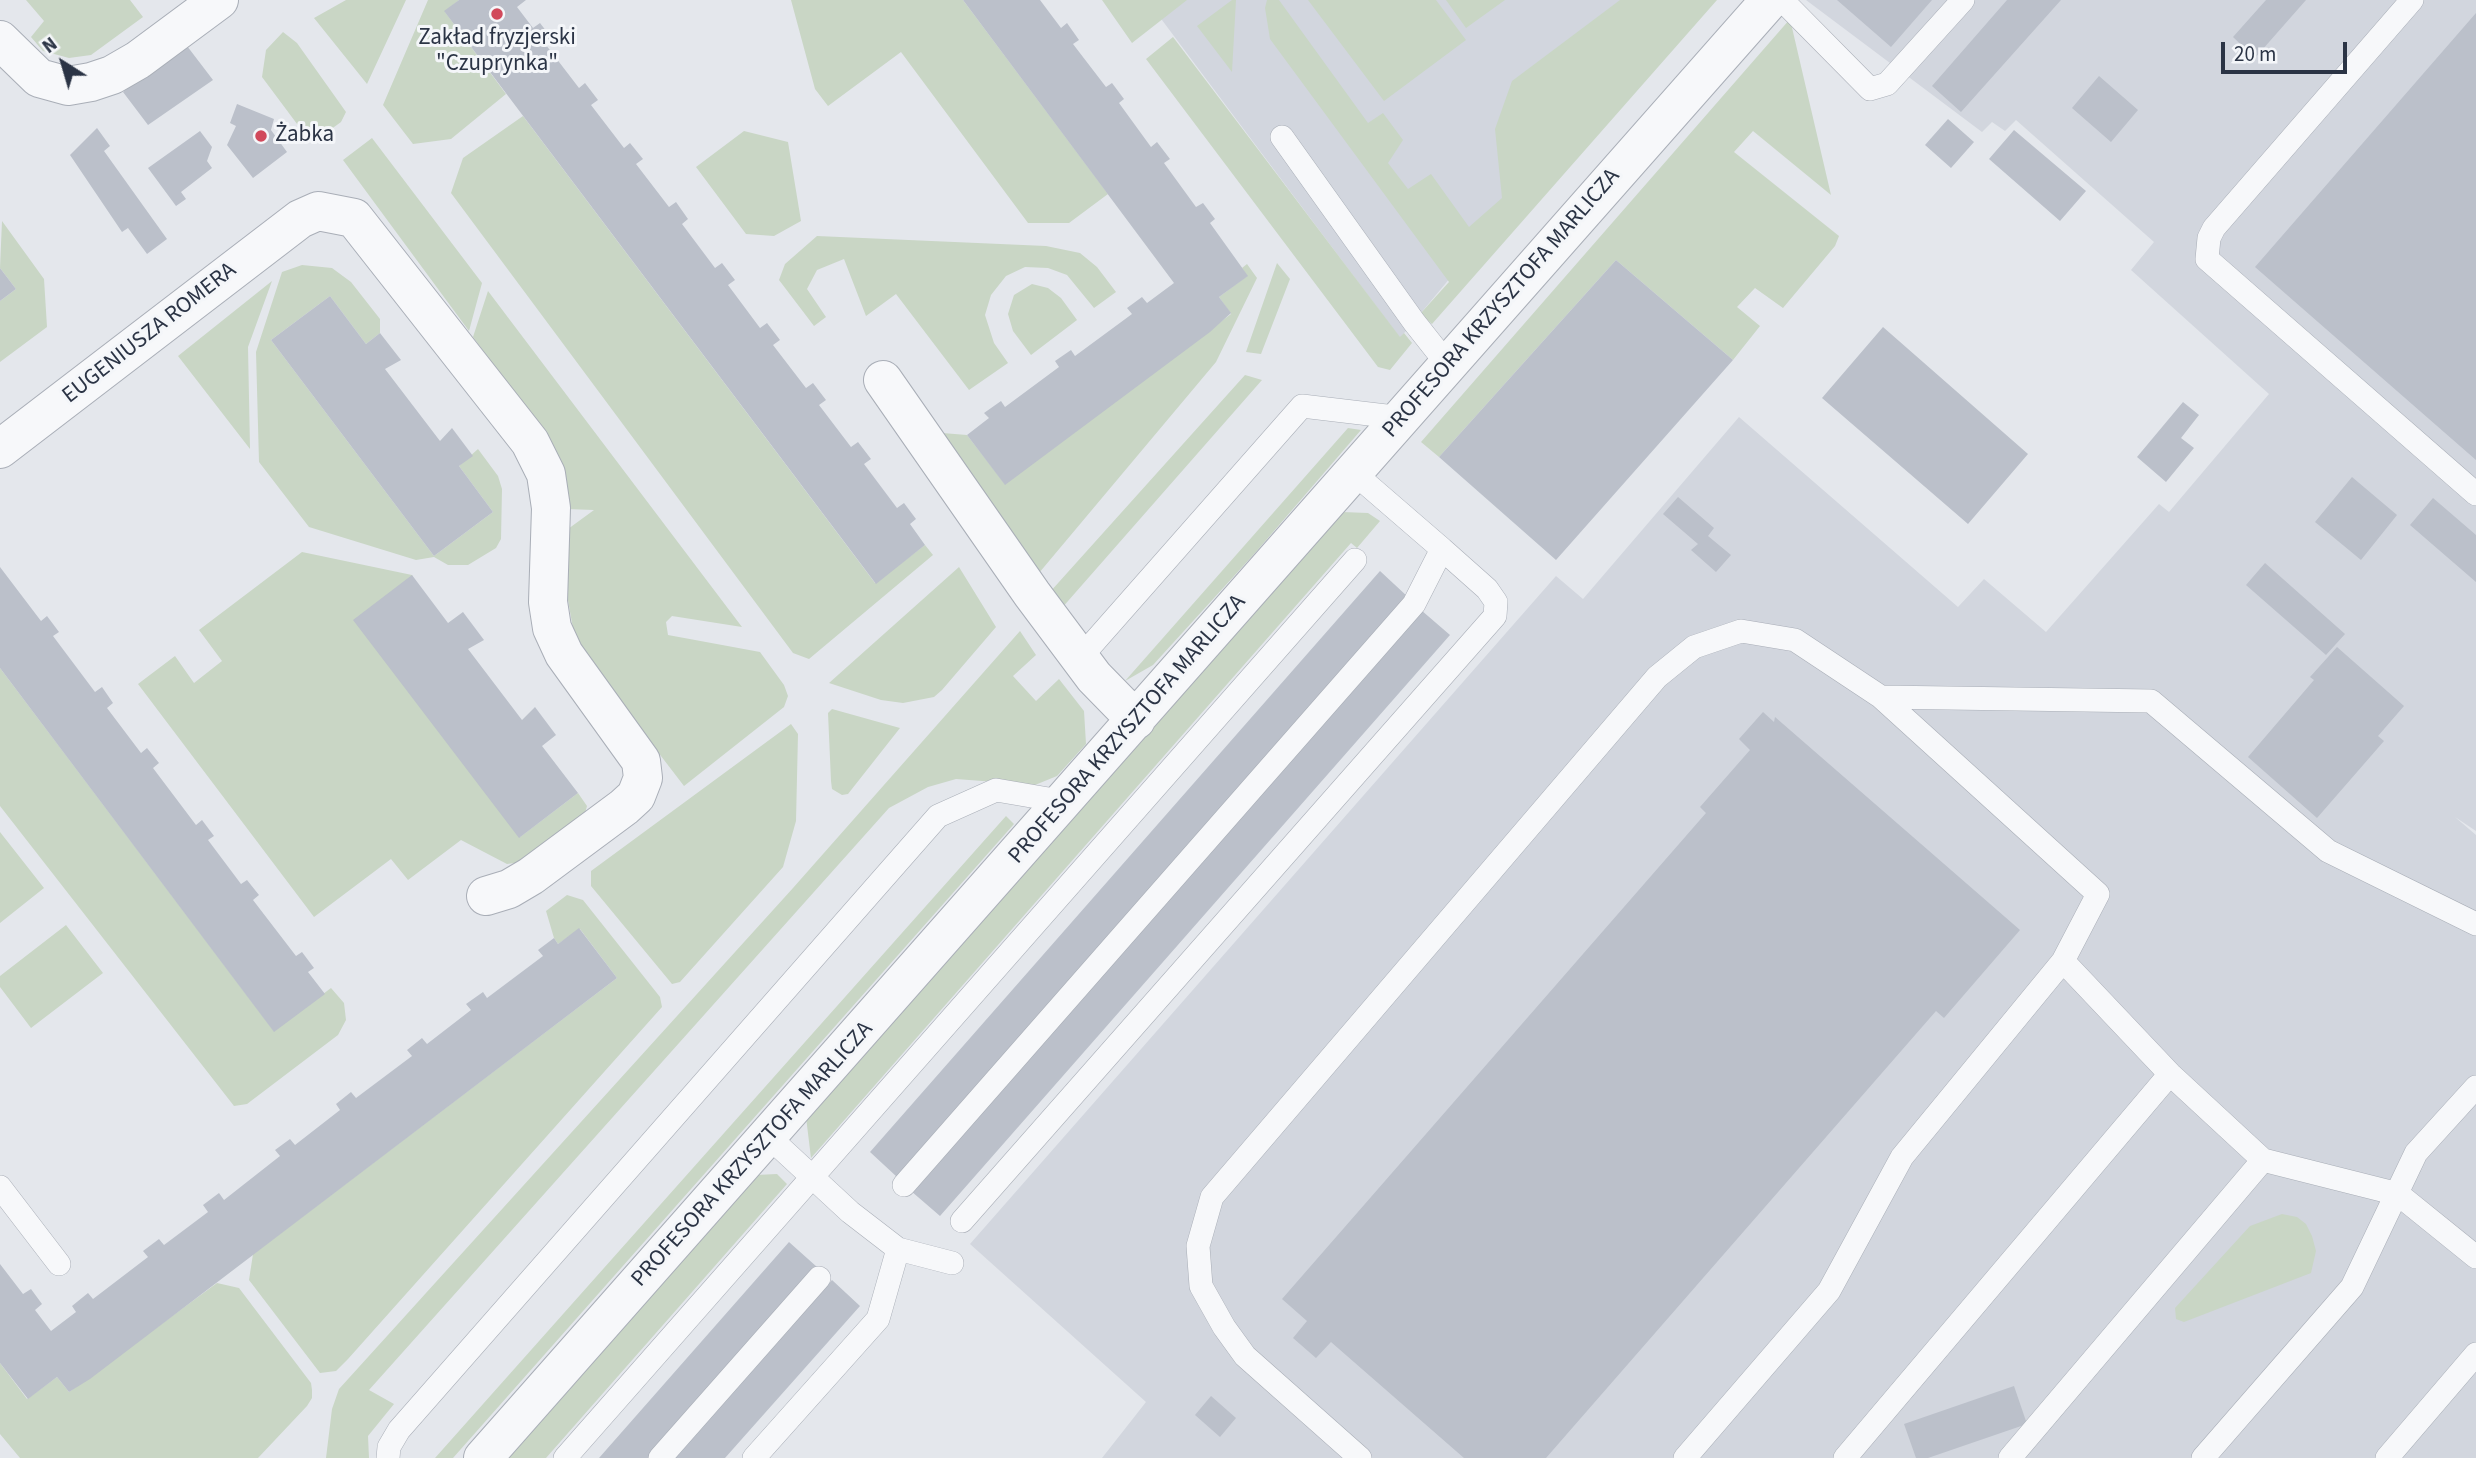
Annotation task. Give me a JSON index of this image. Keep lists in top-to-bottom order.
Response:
{
  "streets": {
    "street": ["PROFESORA KRZYSZTOFA MARLICZA", "EUGENIUSZA ROMERA"]
  },
  "places": ["Zakład fryzjerski \"Czuprynka\"", "Żabka"],
  "scale_bar": "20 m",
  "north": "top left"
}
